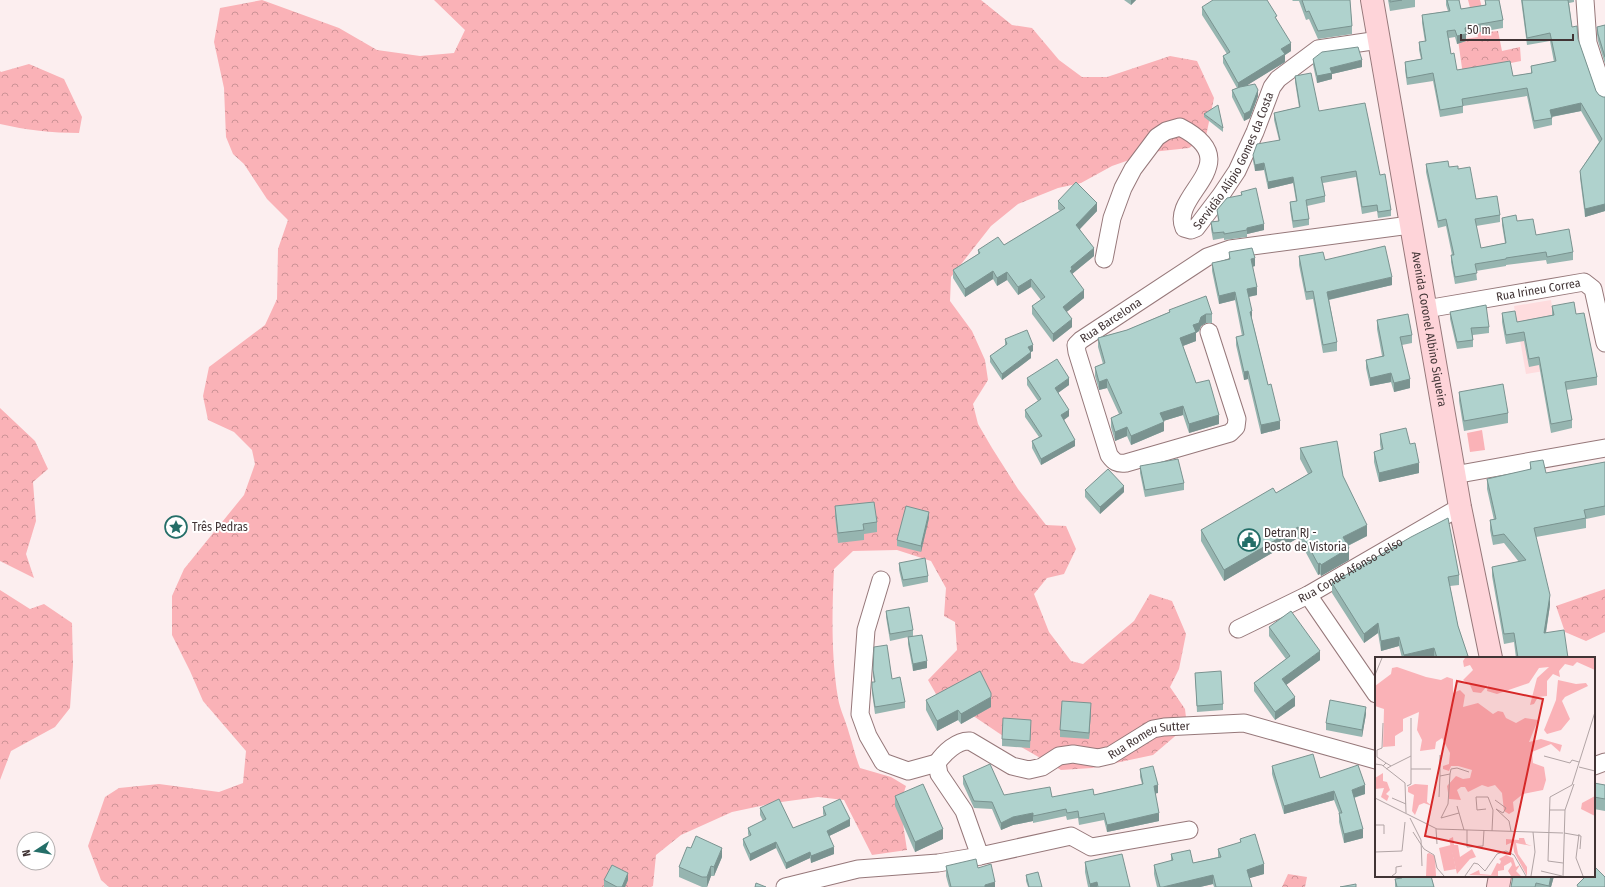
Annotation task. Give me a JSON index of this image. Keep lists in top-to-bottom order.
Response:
{
  "streets": {
    "main road": ["Avenida Coronel Albino Siqueira"],
    "street": [
      "Servidão Alípio Gomes da Costa",
      "Rua Irineu Correa",
      "Rua Barcelona",
      "Rua Conde Afonso Celso",
      "Rua Romeu Sutter"
    ]
  },
  "crossings": [
    ["Servidão Alípio Gomes da Costa", "Avenida Coronel Albino Siqueira"],
    ["Rua Irineu Correa", "Avenida Coronel Albino Siqueira"],
    ["Rua Barcelona", "Avenida Coronel Albino Siqueira"],
    ["Avenida Coronel Albino Siqueira", "Rua Conde Afonso Celso"]
  ],
  "places": {
    "place": ["Três Pedras"],
    "public building": ["Detran RJ - Posto de Vistoria"]
  },
  "scale_bar": "50 m",
  "north": "left"
}
